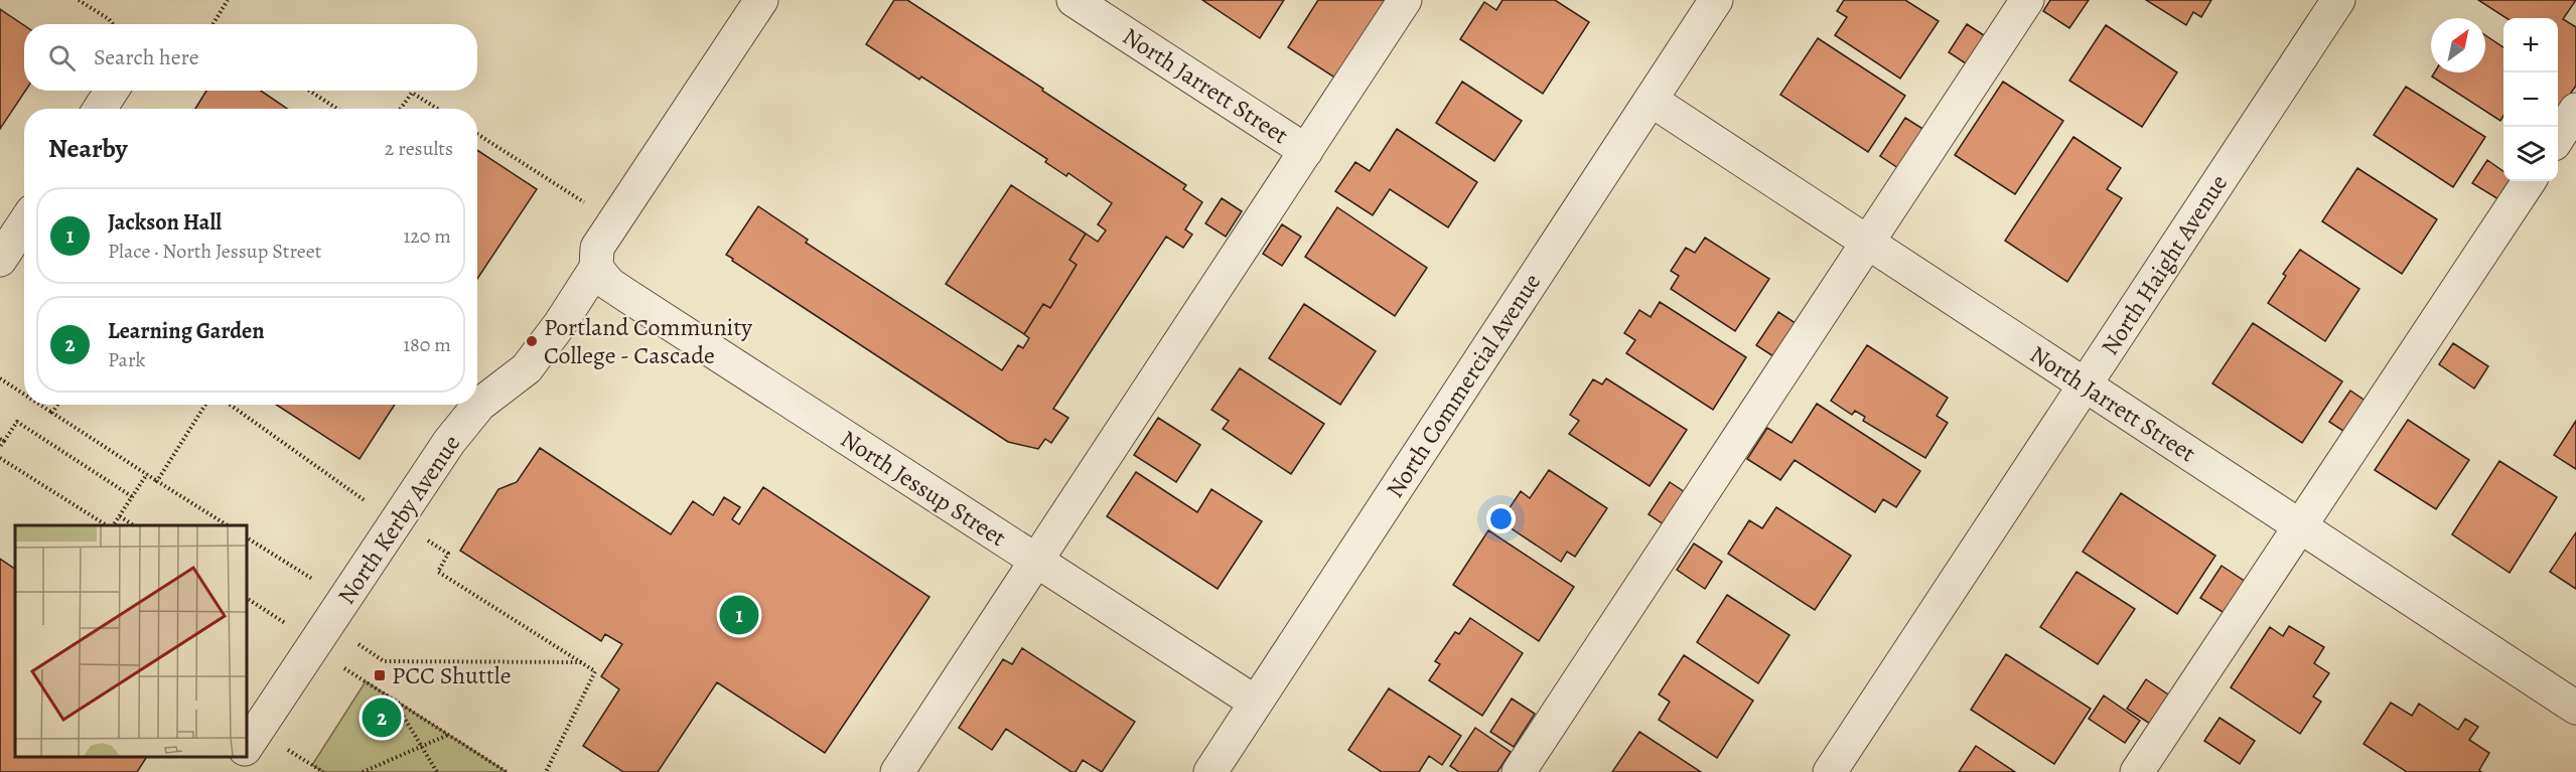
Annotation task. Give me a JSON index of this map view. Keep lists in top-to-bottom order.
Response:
{
  "streets": {
    "street": [
      "North Jarrett Street",
      "North Haight Avenue",
      "North Commercial Avenue",
      "North Jessup Street",
      "North Kerby Avenue"
    ]
  },
  "crossings": [
    ["North Jarrett Street", "North Haight Avenue"],
    ["North Jarrett Street", "North Commercial Avenue"],
    ["North Commercial Avenue", "North Jessup Street"],
    ["North Jessup Street", "North Kerby Avenue"]
  ],
  "places": {
    "other": ["Portland Community College - Cascade"],
    "transit": ["PCC Shuttle"]
  },
  "north": "top right",
  "page": {
    "map_buttons": ["+", "−"],
    "search": "Search here",
    "heading": ["Nearby", "2 results"],
    "list": [
      {
        "mark": "1",
        "name": "Jackson Hall",
        "note": "Place · North Jessup Street",
        "value": "120 m"
      },
      {
        "mark": "2",
        "name": "Learning Garden",
        "note": "Park",
        "value": "180 m"
      }
    ],
    "pins": ["1", "2"]
  }
}
